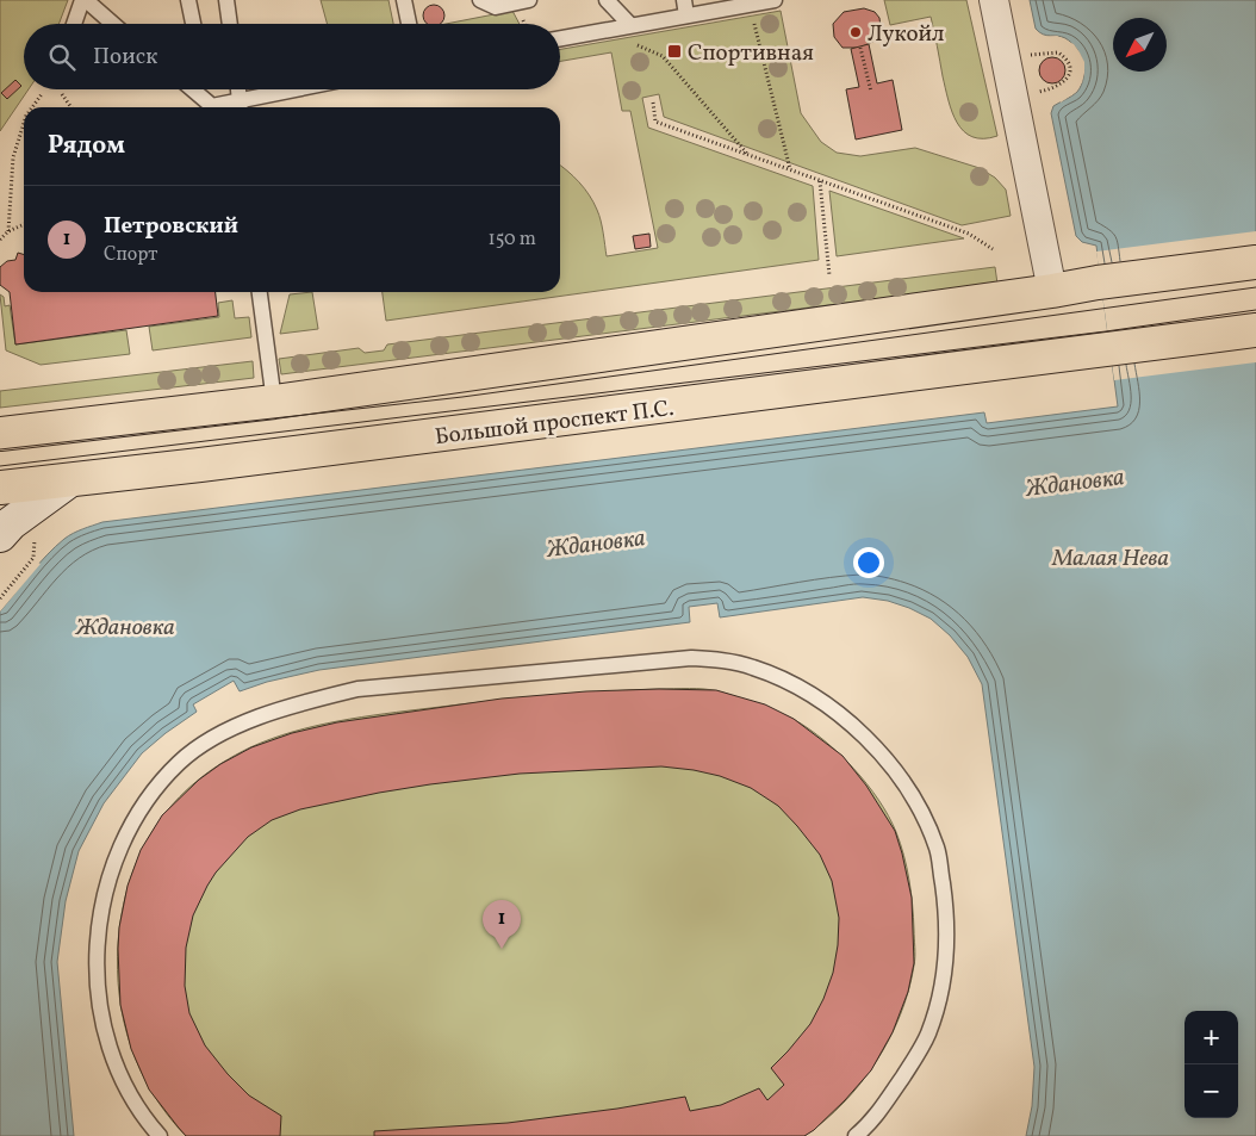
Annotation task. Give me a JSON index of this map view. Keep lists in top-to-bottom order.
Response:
{
  "streets": {
    "main road": ["Большой проспект П.С."]
  },
  "water": ["Ждановка", "Малая Нева"],
  "places": {
    "other": ["Лукойл"],
    "transit": ["Спортивная"]
  },
  "north": "bottom left",
  "page": {
    "search": "Поиск",
    "heading": "Рядом",
    "list": [
      {
        "mark": "1",
        "name": "Петровский",
        "note": "Спорт",
        "value": "150 m"
      }
    ],
    "pins": "1",
    "map_buttons": ["+", "−"]
  }
}
